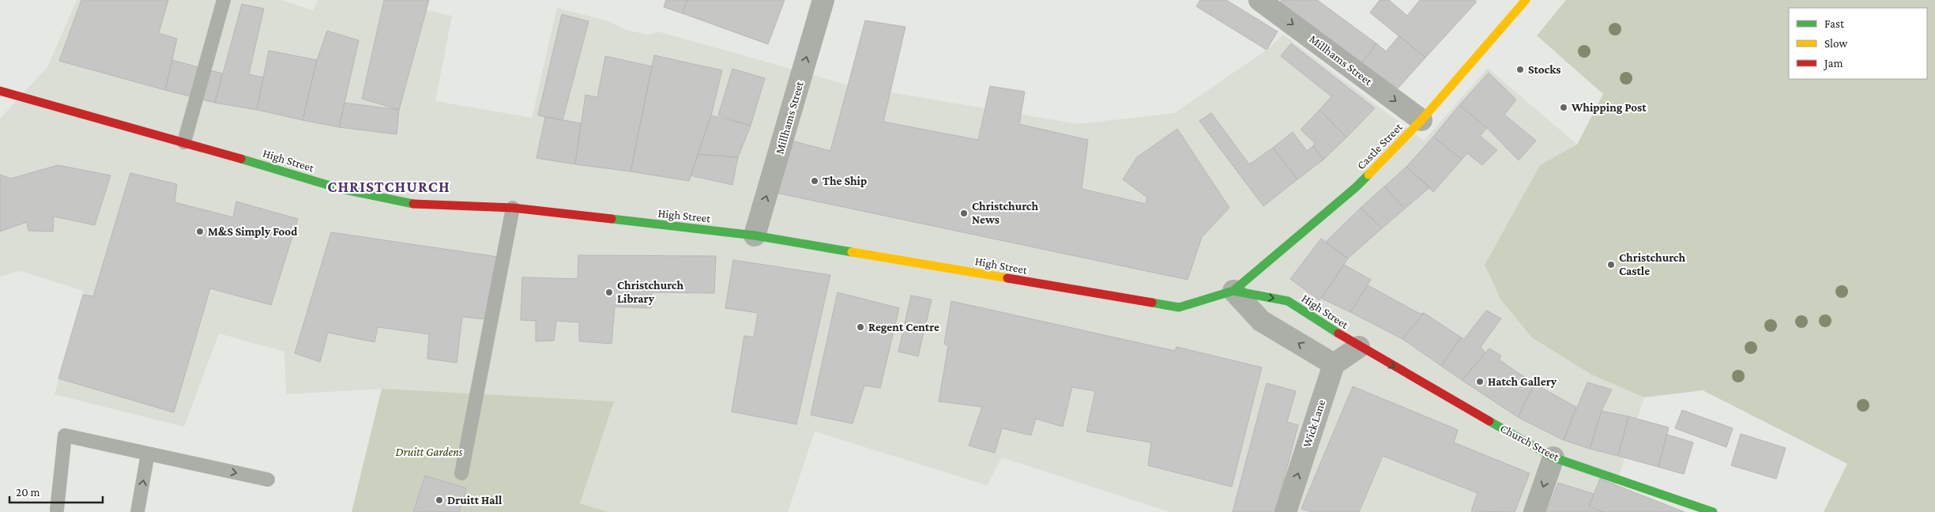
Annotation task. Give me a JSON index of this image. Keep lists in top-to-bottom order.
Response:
{
  "streets": {
    "street": [
      "Millhams Street",
      "Castle Street",
      "High Street",
      "Wick Lane",
      "Church Street"
    ]
  },
  "crossings": [
    ["Millhams Street", "Castle Street"],
    ["Millhams Street", "High Street"],
    ["Castle Street", "High Street"],
    ["High Street", "Church Street"]
  ],
  "one_way": ["Wick Lane", "Church Street"],
  "districts": ["CHRISTCHURCH"],
  "parks": ["Druitt Gardens"],
  "places": [
    "Stocks",
    "Whipping Post",
    "The Ship",
    "Christchurch News",
    "M&S Simply Food",
    "Christchurch Castle",
    "Christchurch Library",
    "Regent Centre",
    "Hatch Gallery",
    "Druitt Hall"
  ],
  "legend": ["Fast", "Slow", "Jam"],
  "scale_bar": "20 m"
}
